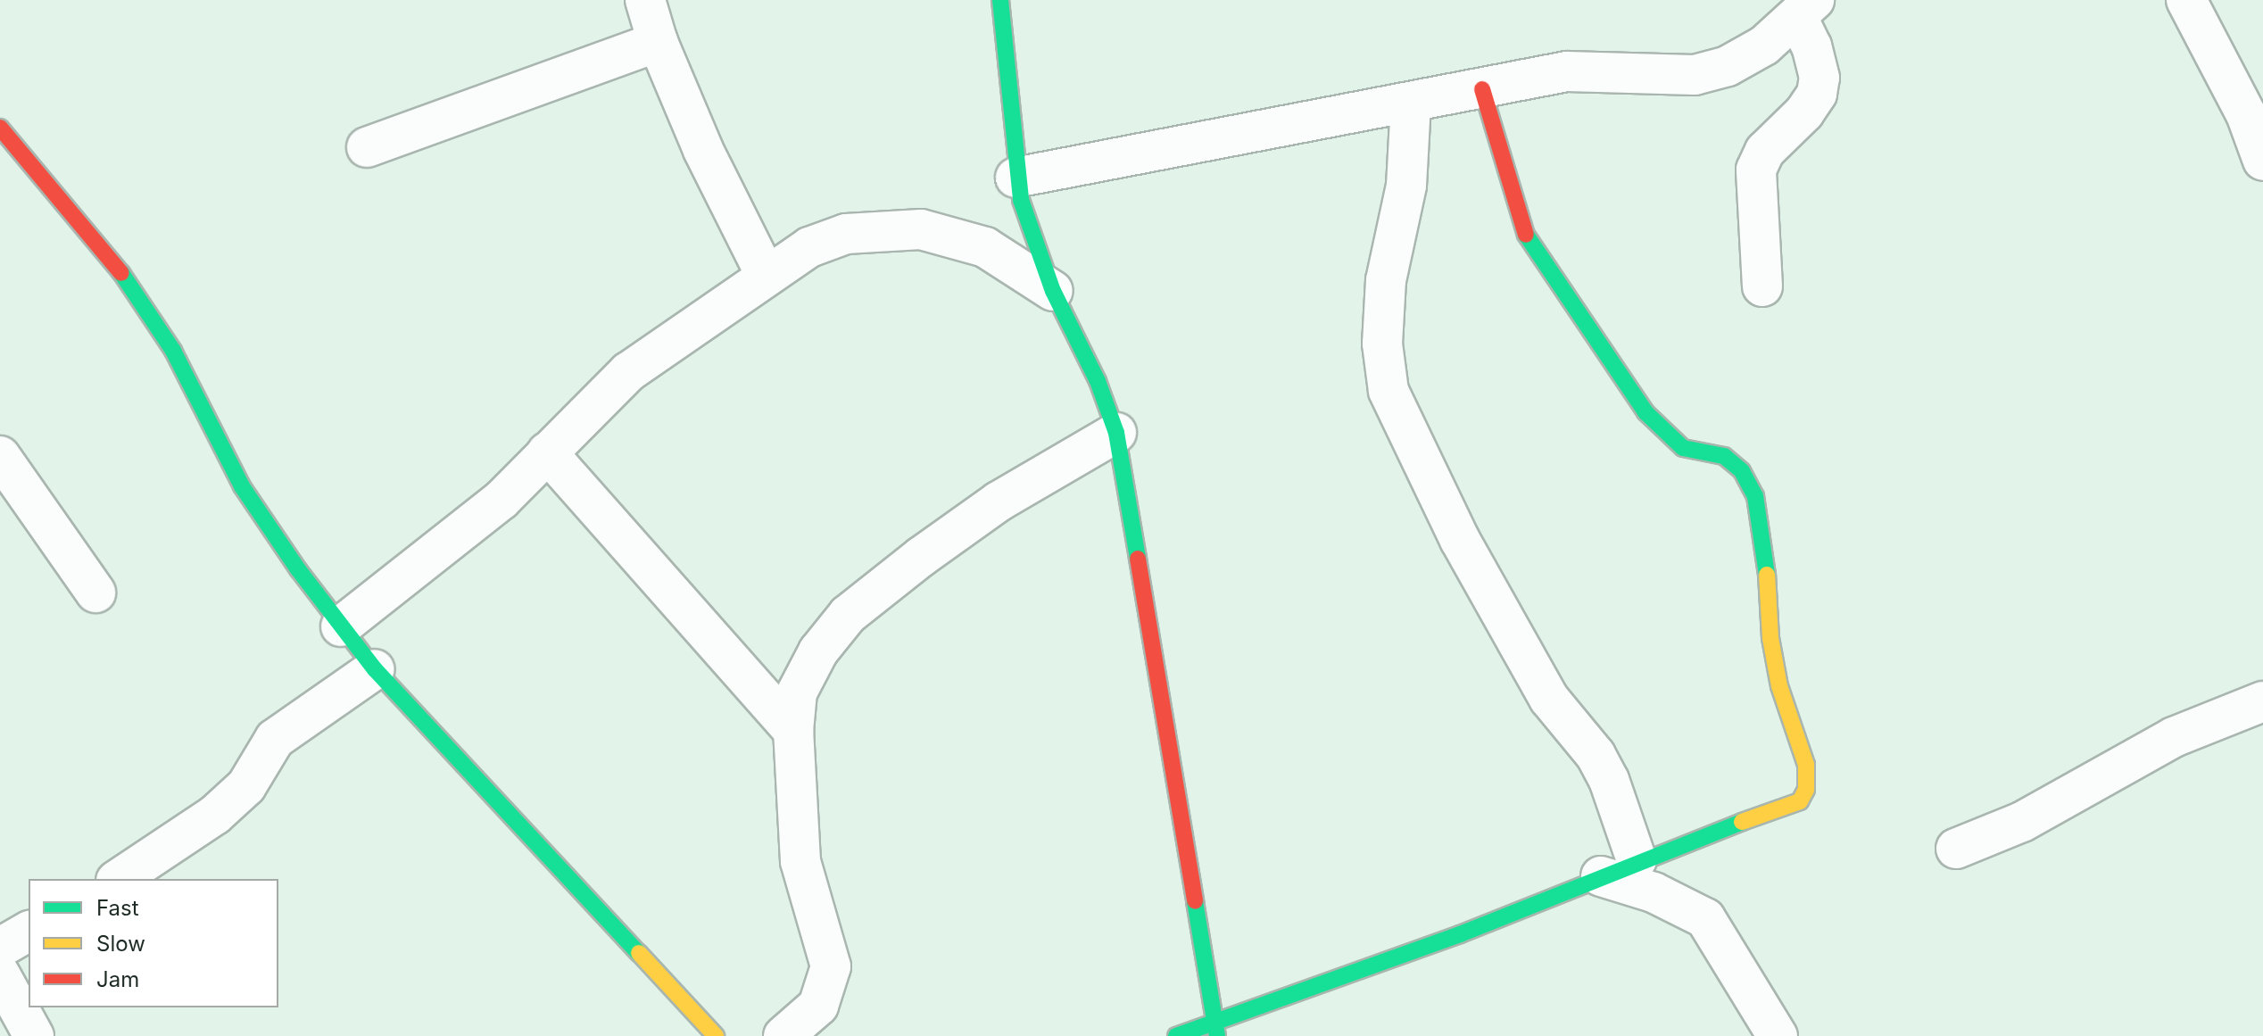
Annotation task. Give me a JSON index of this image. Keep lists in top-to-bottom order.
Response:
{
  "legend": ["Fast", "Slow", "Jam"]
}
